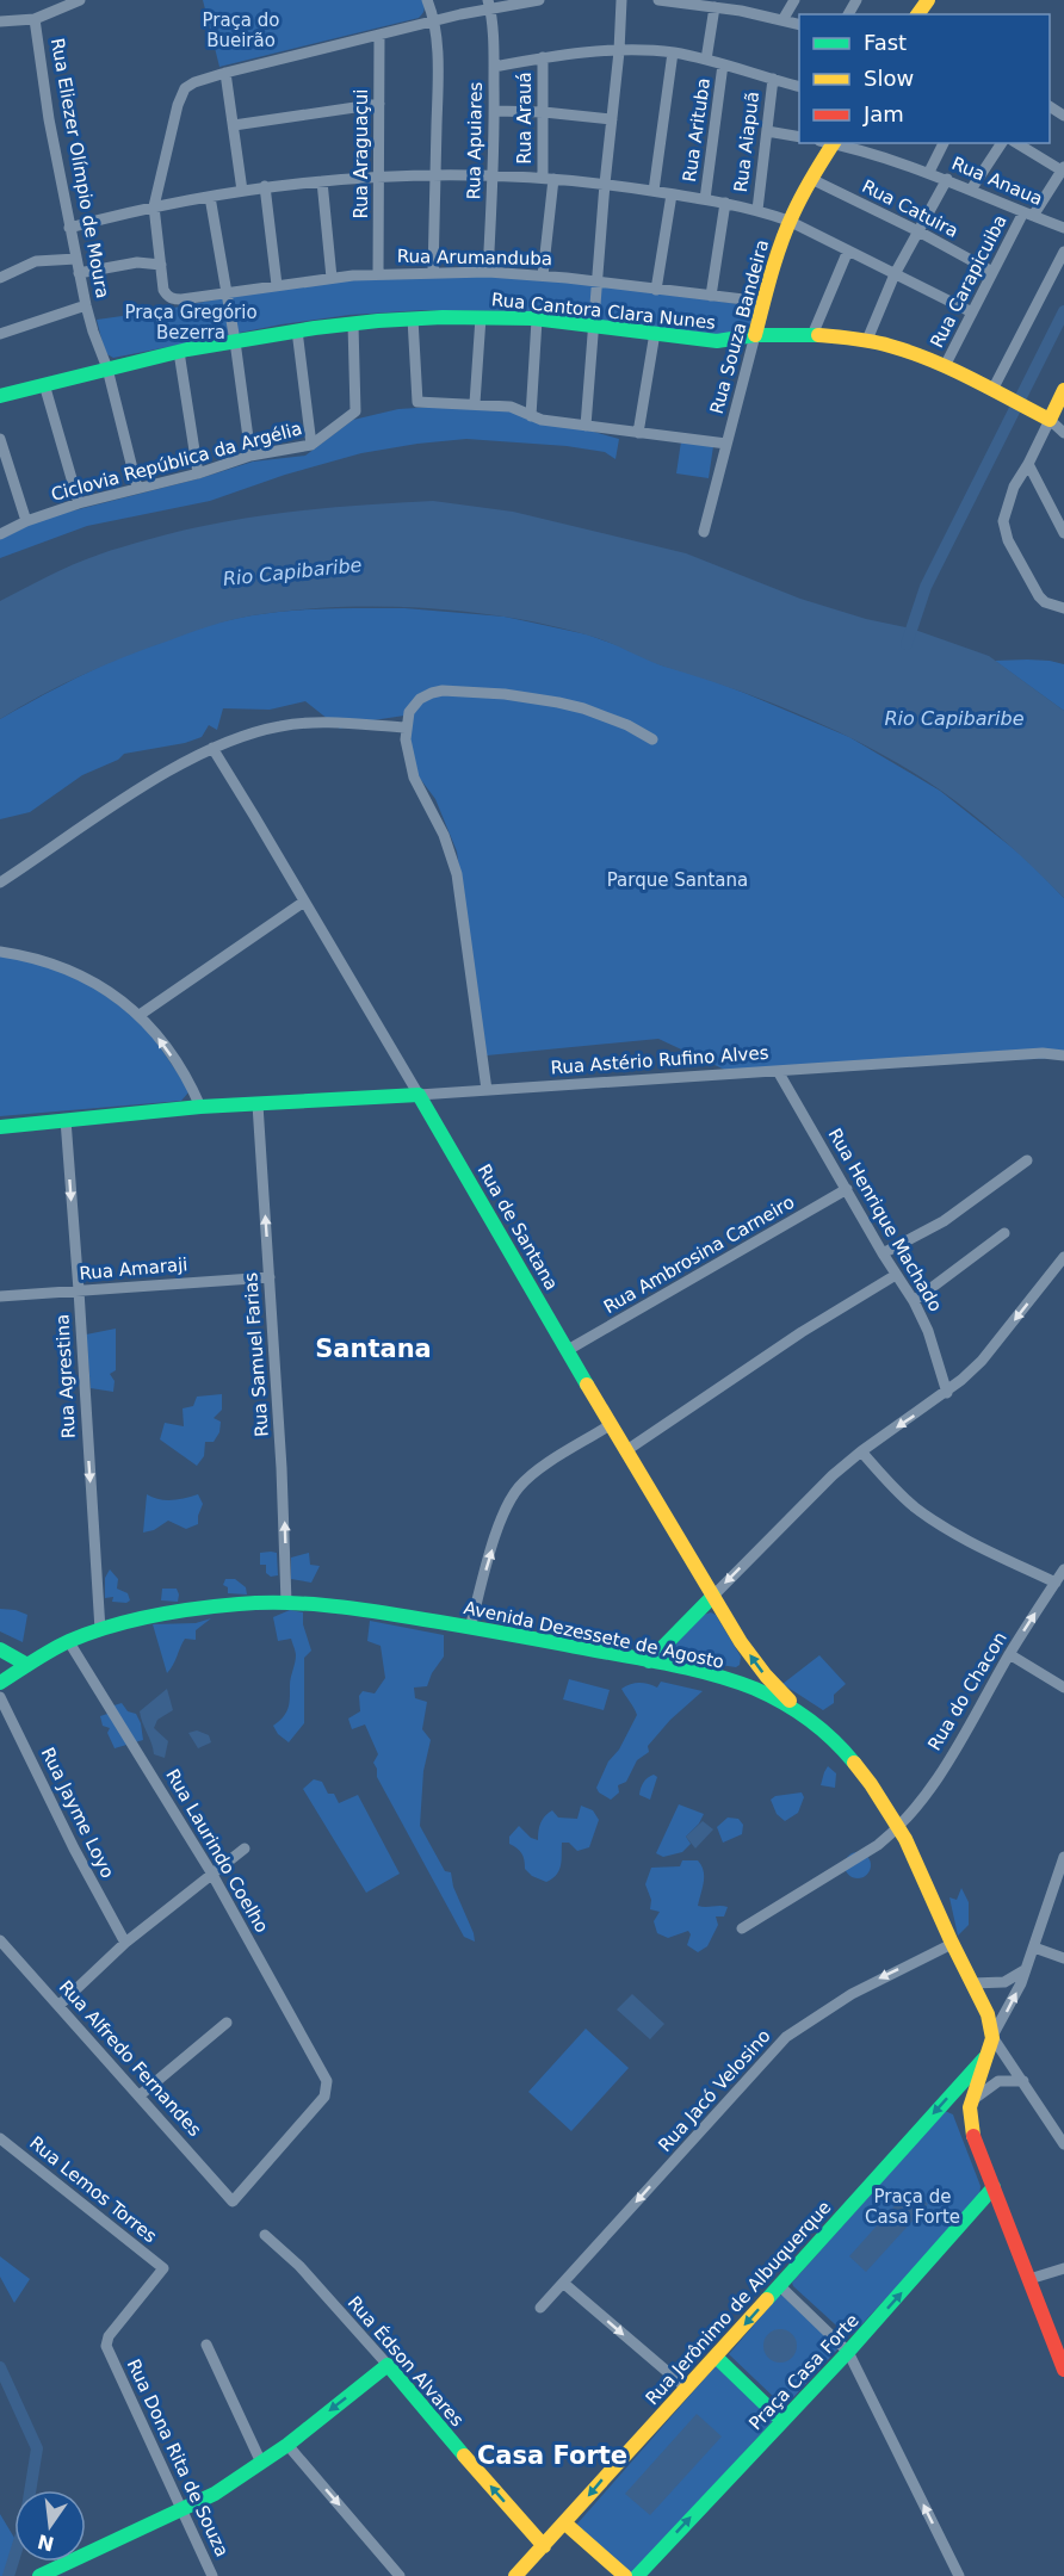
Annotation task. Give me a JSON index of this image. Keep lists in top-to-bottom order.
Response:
{
  "streets": {
    "street": [
      "Rua Arauá",
      "Rua Arituba",
      "Rua Apuiares",
      "Rua Aiapuã",
      "Rua Araguaçui",
      "Rua Eliezer Olímpio de Moura",
      "Rua Anaua",
      "Rua Catuira",
      "Rua Arumanduba",
      "Rua Carapicuiba",
      "Rua Cantora Clara Nunes",
      "Rua Souza Bandeira",
      "Ciclovia República da Argélia",
      "Rua Astério Rufino Alves",
      "Rua Henrique Machado",
      "Rua de Santana",
      "Rua Ambrosina Carneiro",
      "Rua Amaraji",
      "Rua Samuel Farias",
      "Rua Agrestina",
      "Avenida Dezessete de Agosto",
      "Rua do Chacon",
      "Rua Jayme Loyo",
      "Rua Laurindo Coelho",
      "Rua Alfredo Fernandes",
      "Rua Jacó Velosino",
      "Rua Lemos Torres",
      "Rua Jerônimo de Albuquerque",
      "Rua Édson Alvares",
      "Praça Casa Forte",
      "Rua Dona Rita de Souza"
    ]
  },
  "crossings": [
    ["Rua Arauá", "Rua Arumanduba"],
    ["Rua Apuiares", "Rua Arumanduba"],
    ["Rua Araguaçui", "Rua Arumanduba"],
    ["Rua Eliezer Olímpio de Moura", "Rua Cantora Clara Nunes"],
    ["Rua Eliezer Olímpio de Moura", "Ciclovia República da Argélia"],
    ["Rua Anaua", "Rua Carapicuiba"],
    ["Rua Catuira", "Rua Carapicuiba"],
    ["Rua Catuira", "Rua Souza Bandeira"],
    ["Rua Arumanduba", "Rua Souza Bandeira"],
    ["Rua Carapicuiba", "Rua Cantora Clara Nunes"],
    ["Rua Cantora Clara Nunes", "Rua Souza Bandeira"],
    ["Rua Cantora Clara Nunes", "Ciclovia República da Argélia"],
    ["Rua Astério Rufino Alves", "Rua Henrique Machado"],
    ["Rua Astério Rufino Alves", "Rua de Santana"],
    ["Rua Astério Rufino Alves", "Rua Samuel Farias"],
    ["Rua Astério Rufino Alves", "Rua Agrestina"],
    ["Rua Henrique Machado", "Rua Ambrosina Carneiro"],
    ["Rua de Santana", "Rua Ambrosina Carneiro"],
    ["Rua de Santana", "Avenida Dezessete de Agosto"],
    ["Rua Amaraji", "Rua Samuel Farias"],
    ["Rua Amaraji", "Rua Agrestina"],
    ["Rua Samuel Farias", "Avenida Dezessete de Agosto"],
    ["Rua Agrestina", "Avenida Dezessete de Agosto"],
    ["Avenida Dezessete de Agosto", "Rua do Chacon"],
    ["Avenida Dezessete de Agosto", "Rua Laurindo Coelho"],
    ["Avenida Dezessete de Agosto", "Rua Jacó Velosino"],
    ["Rua Laurindo Coelho", "Rua Alfredo Fernandes"],
    ["Rua Lemos Torres", "Rua Dona Rita de Souza"],
    ["Rua Jerônimo de Albuquerque", "Rua Édson Alvares"]
  ],
  "one_way": [
    "Rua Samuel Farias",
    "Rua Agrestina",
    "Rua Jacó Velosino",
    "Rua Jerônimo de Albuquerque",
    "Praça Casa Forte"
  ],
  "districts": ["Santana", "Casa Forte"],
  "water": ["Rio Capibaribe"],
  "parks": [
    "Praça do Bueirão",
    "Praça Gregório Bezerra",
    "Parque Santana",
    "Praça de Casa Forte"
  ],
  "legend": ["Fast", "Slow", "Jam"],
  "north": "bottom"
}
